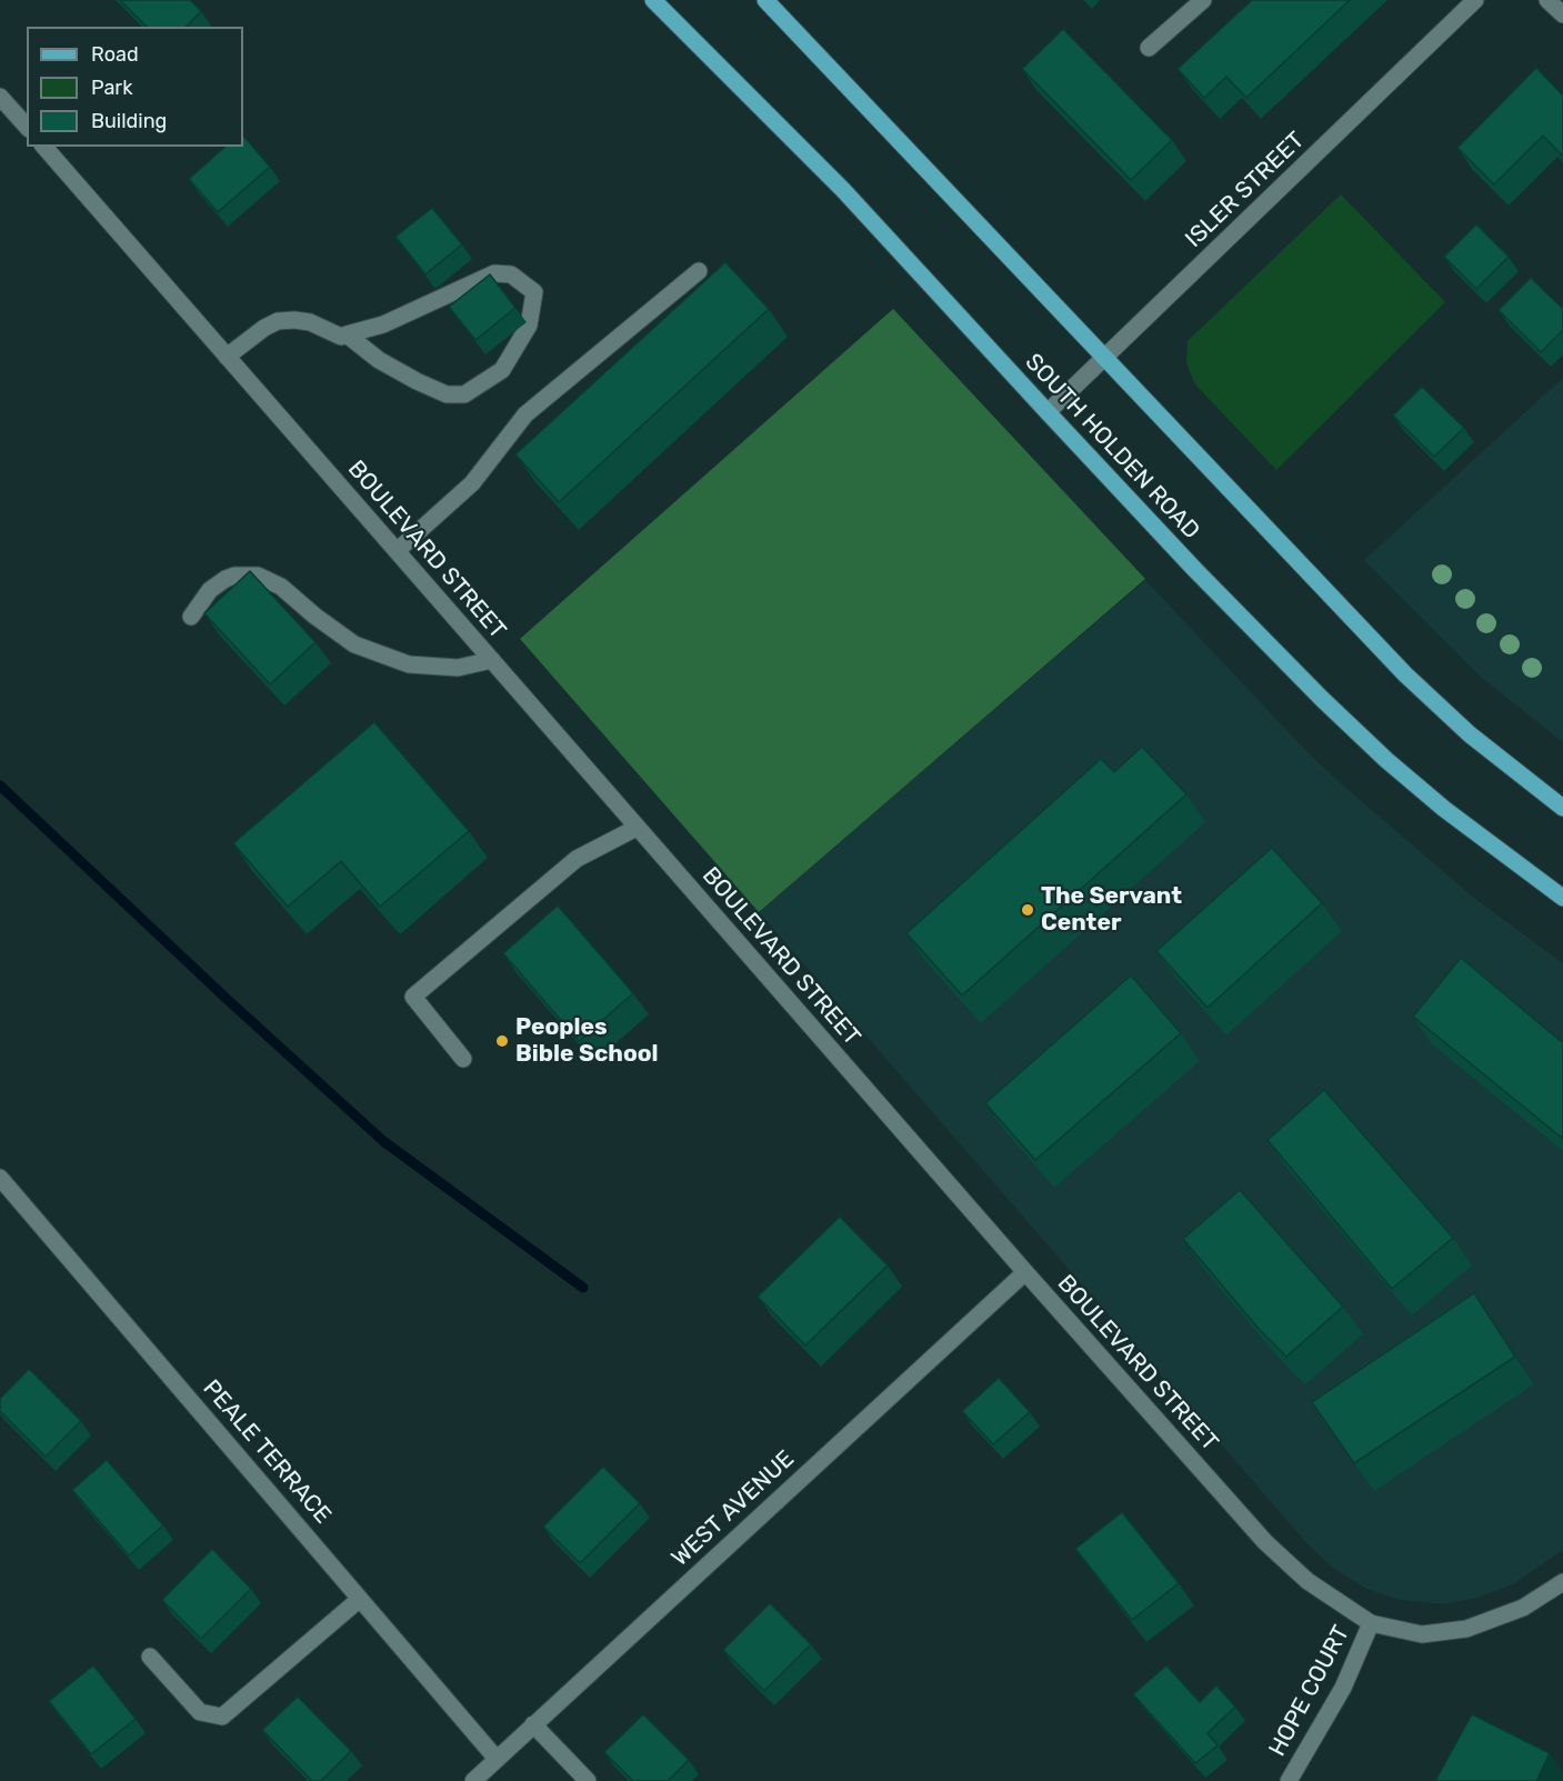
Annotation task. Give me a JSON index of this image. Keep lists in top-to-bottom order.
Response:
{
  "streets": {
    "main road": ["SOUTH HOLDEN ROAD"],
    "street": [
      "ISLER STREET",
      "BOULEVARD STREET",
      "PEALE TERRACE",
      "WEST AVENUE",
      "HOPE COURT"
    ]
  },
  "crossings": [
    ["ISLER STREET", "SOUTH HOLDEN ROAD"],
    ["BOULEVARD STREET", "WEST AVENUE"],
    ["BOULEVARD STREET", "HOPE COURT"],
    ["PEALE TERRACE", "WEST AVENUE"]
  ],
  "places": ["The Servant Center", "Peoples Bible School"],
  "legend": ["Road", "Park", "Building"]
}
